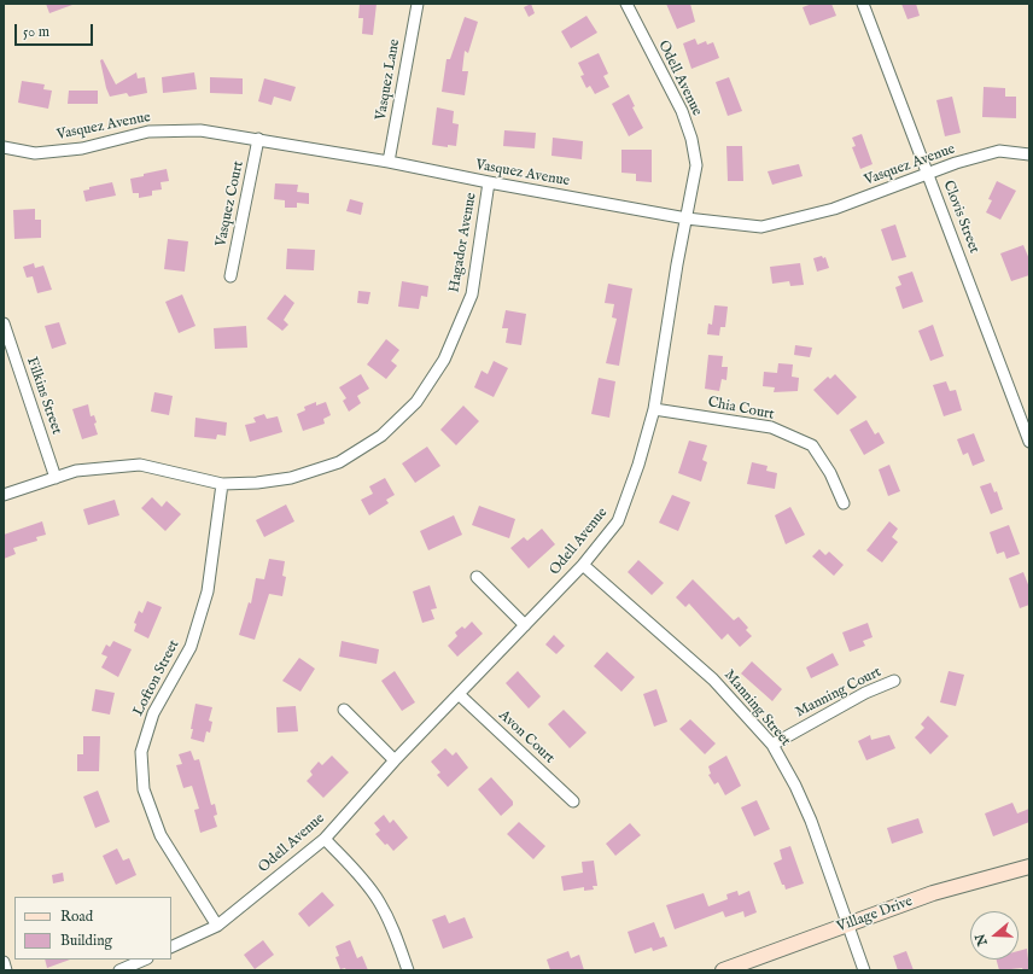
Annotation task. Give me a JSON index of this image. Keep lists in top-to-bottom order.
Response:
{
  "streets": {
    "main road": ["Village Drive"],
    "street": [
      "Odell Avenue",
      "Vasquez Lane",
      "Vasquez Avenue",
      "Vasquez Court",
      "Clovis Street",
      "Hagador Avenue",
      "Filkins Street",
      "Chia Court",
      "Lofton Street",
      "Manning Court",
      "Manning Street",
      "Avon Court"
    ]
  },
  "crossings": [
    ["Odell Avenue", "Vasquez Avenue"],
    ["Odell Avenue", "Chia Court"],
    ["Odell Avenue", "Lofton Street"],
    ["Odell Avenue", "Manning Street"],
    ["Odell Avenue", "Avon Court"],
    ["Vasquez Lane", "Vasquez Avenue"],
    ["Vasquez Avenue", "Vasquez Court"],
    ["Vasquez Avenue", "Clovis Street"],
    ["Vasquez Avenue", "Hagador Avenue"],
    ["Hagador Avenue", "Filkins Street"],
    ["Hagador Avenue", "Lofton Street"],
    ["Manning Court", "Manning Street"],
    ["Manning Street", "Village Drive"]
  ],
  "legend": ["Road", "Building"],
  "scale_bar": "50 m",
  "north": "left"
}
